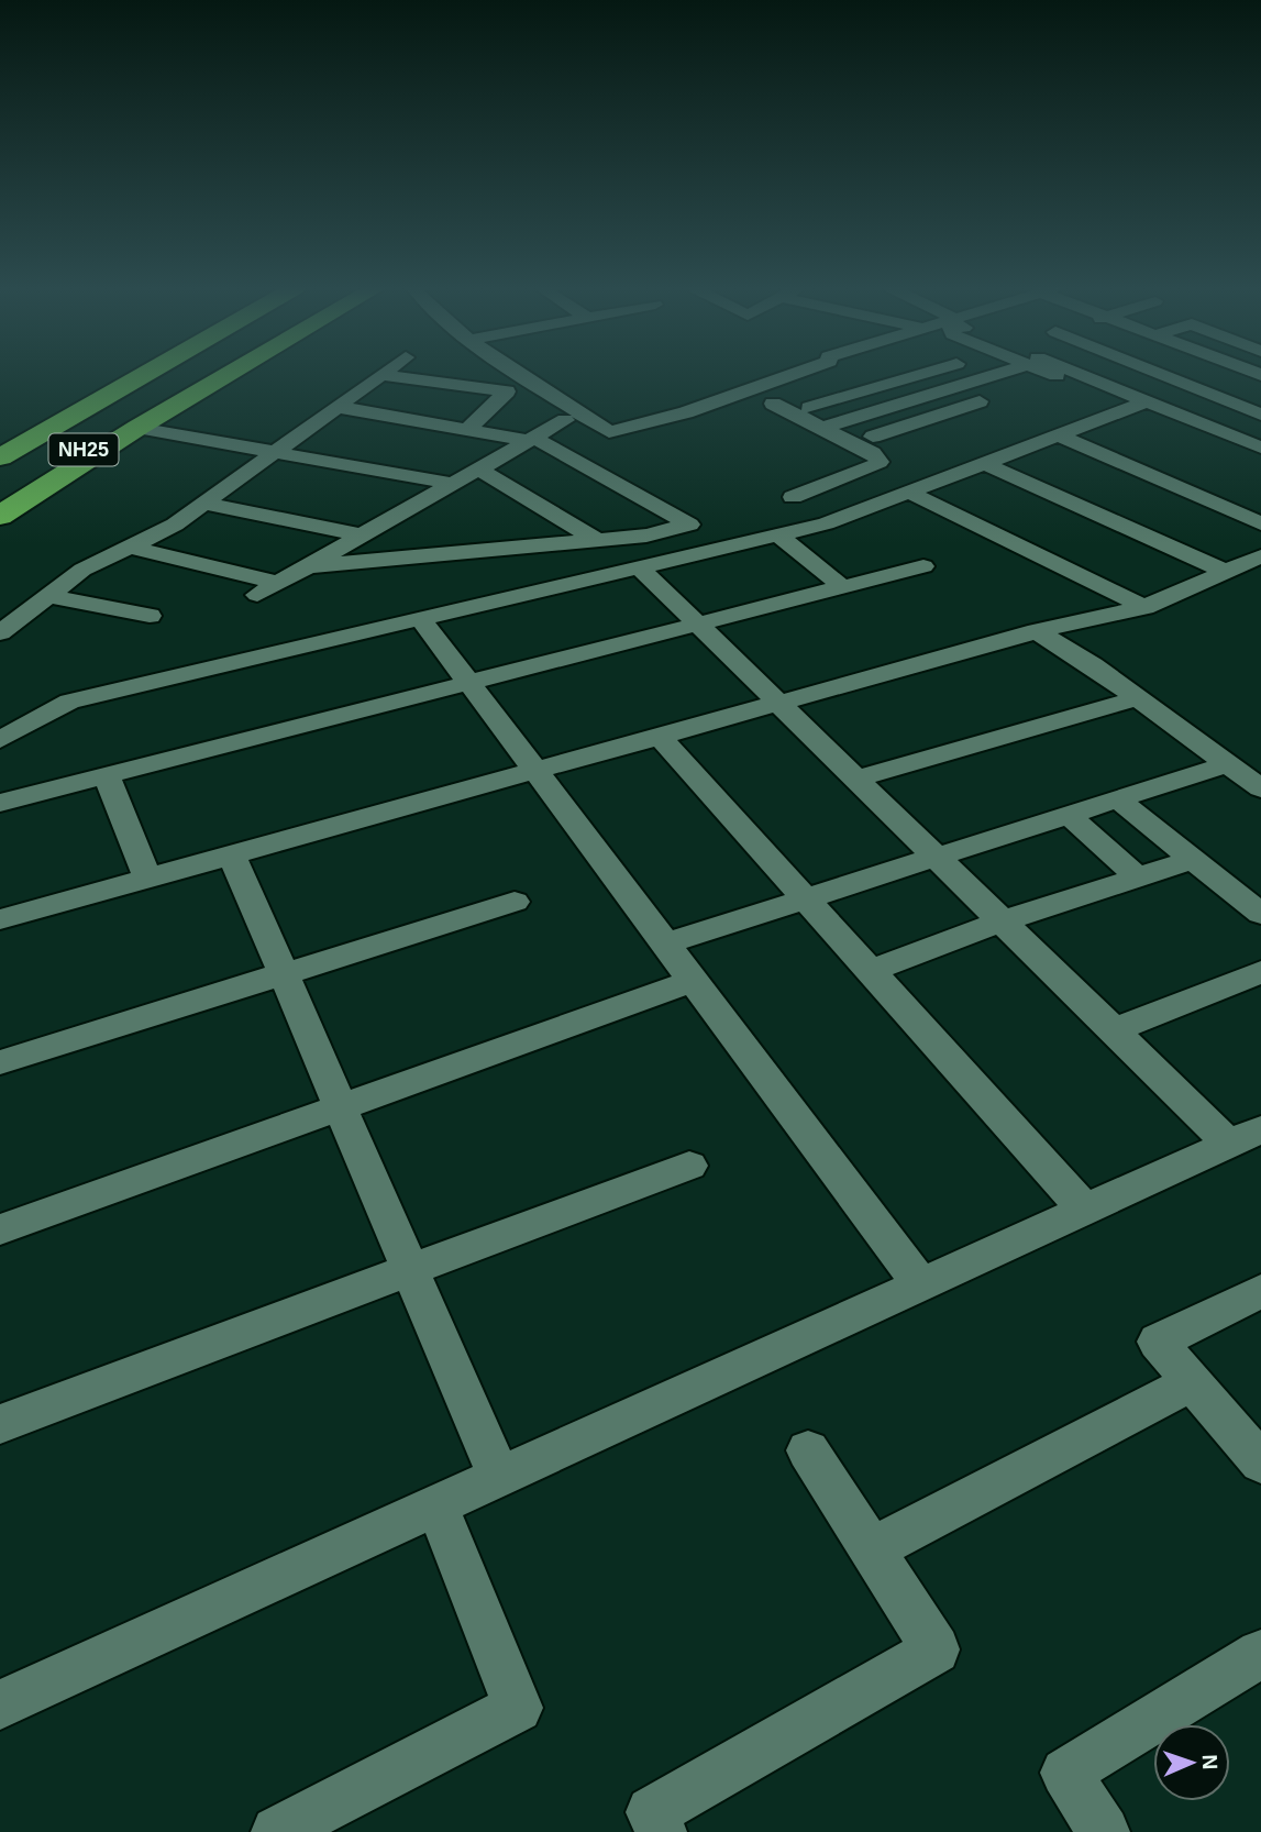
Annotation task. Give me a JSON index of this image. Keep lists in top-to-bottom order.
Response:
{
  "streets": {
    "highway": ["NH25"]
  },
  "north": "right"
}
